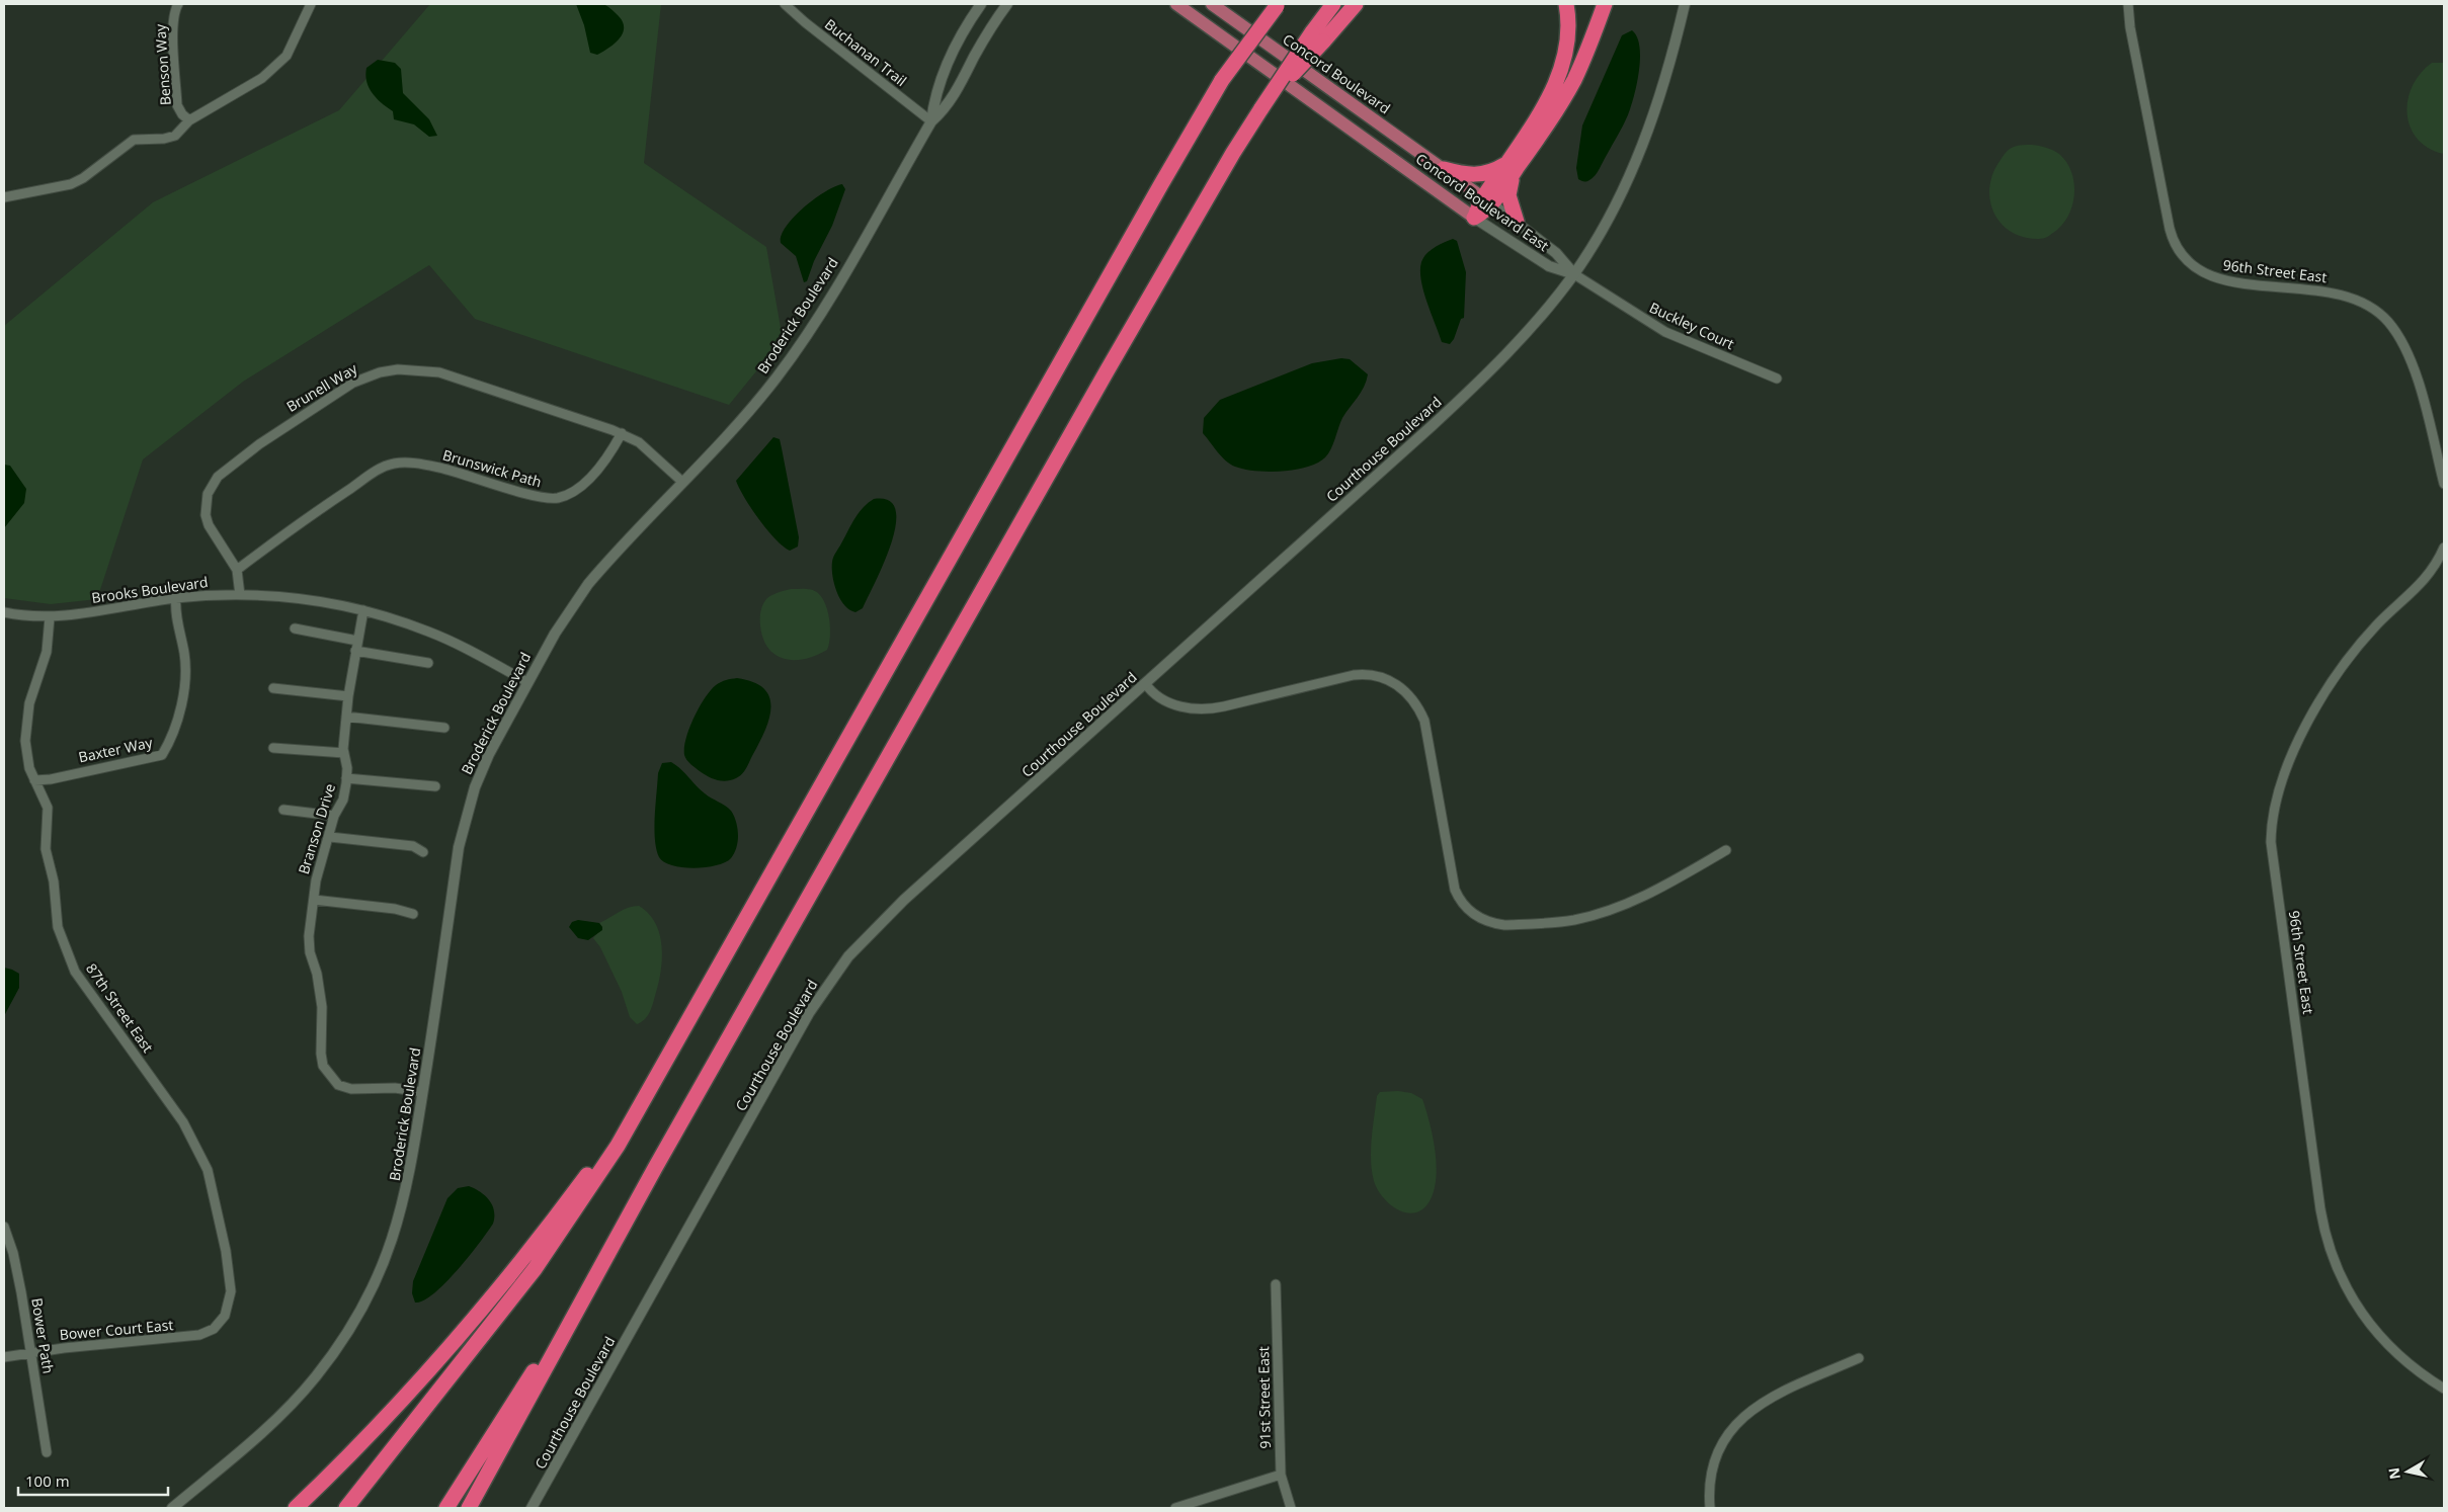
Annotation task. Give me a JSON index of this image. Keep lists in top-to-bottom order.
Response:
{
  "streets": {
    "main road": ["Concord Boulevard", "Concord Boulevard East"],
    "street": [
      "Buchanan Trail",
      "Benson Way",
      "96th Street East",
      "Broderick Boulevard",
      "Buckley Court",
      "Brunell Way",
      "Courthouse Boulevard",
      "Brunswick Path",
      "Brooks Boulevard",
      "Baxter Way",
      "Branson Drive",
      "87th Street East",
      "Bower Court East",
      "Bower Path",
      "91st Street East"
    ]
  },
  "crossings": [
    ["Buchanan Trail", "Broderick Boulevard"],
    ["Concord Boulevard", "Concord Boulevard East"],
    ["Concord Boulevard East", "Buckley Court"],
    ["Concord Boulevard East", "Courthouse Boulevard"],
    ["Broderick Boulevard", "Brunell Way"],
    ["Broderick Boulevard", "Brooks Boulevard"],
    ["Broderick Boulevard", "Branson Drive"],
    ["Buckley Court", "Courthouse Boulevard"],
    ["Brunell Way", "Brunswick Path"],
    ["Brunell Way", "Brooks Boulevard"],
    ["Brooks Boulevard", "Baxter Way"],
    ["Brooks Boulevard", "Branson Drive"],
    ["Brooks Boulevard", "87th Street East"],
    ["Baxter Way", "87th Street East"],
    ["87th Street East", "Bower Court East"],
    ["Bower Court East", "Bower Path"]
  ],
  "scale_bar": "100 m",
  "north": "left"
}
